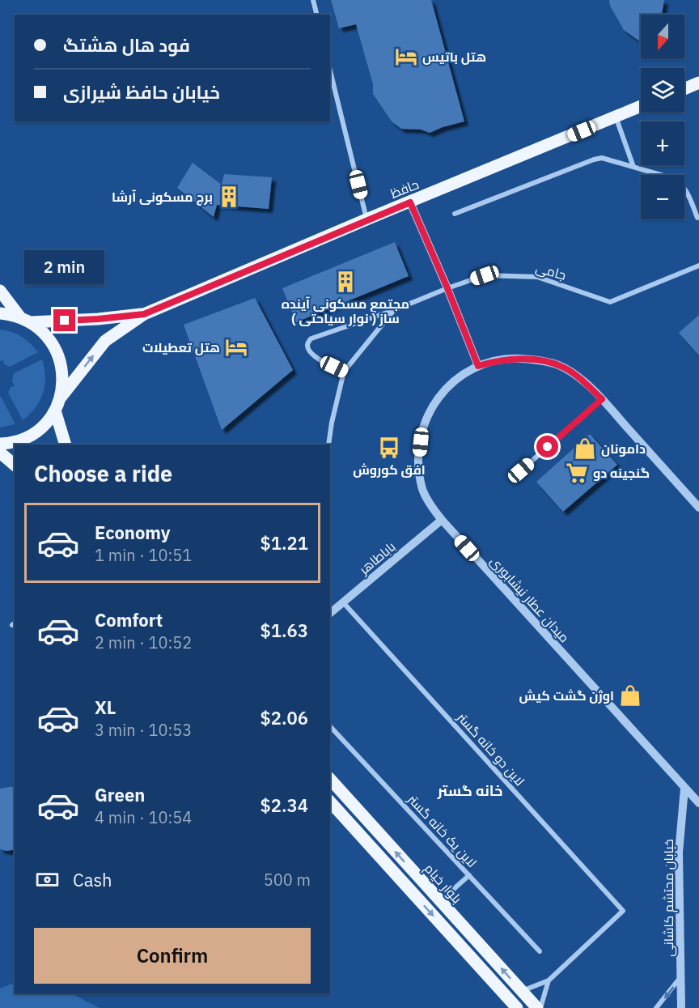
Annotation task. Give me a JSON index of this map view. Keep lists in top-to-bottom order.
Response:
{
  "streets": {
    "main road": ["حافظ", "بلوار خیام"],
    "street": [
      "جامی",
      "باباطاهر",
      "میدان عطار نیشابوری",
      "لاین دو خانه گستر",
      "لاین یک خانه گستر",
      "خیابان محتشم کاشانی"
    ]
  },
  "crossings": [
    ["باباطاهر", "میدان عطار نیشابوری"],
    ["باباطاهر", "لاین دو خانه گستر"],
    ["میدان عطار نیشابوری", "خیابان محتشم کاشانی"]
  ],
  "districts": ["خانه گستر"],
  "places": {
    "hotel": ["هتل باتیس", "هتل تعطیلات"],
    "building": ["برج مسکونی آرشا", "مجتمع مسکونی آینده ساز ( نوار سیاحتی )"],
    "bus stop": ["افق کوروش"],
    "shop": ["دامونان", "اوژن گشت كيش"],
    "supermarket": ["گنجینه دو"]
  },
  "north": "bottom",
  "page": {
    "map_buttons": ["+", "−"],
    "banner": ["فود هال هشتگ", "خیابان حافظ شیرازی"],
    "bubble": "2 min",
    "heading": "Choose a ride",
    "list": [
      {
        "name": "Economy",
        "note": "1 min · 10:51",
        "value": "$1.21"
      },
      {
        "name": "Comfort",
        "note": "2 min · 10:52",
        "value": "$1.63"
      },
      {
        "name": "XL",
        "note": "3 min · 10:53",
        "value": "$2.06"
      },
      {
        "name": "Green",
        "note": "4 min · 10:54",
        "value": "$2.34"
      }
    ],
    "pay": ["Cash", "500 m"],
    "buttons": "Confirm"
  }
}
